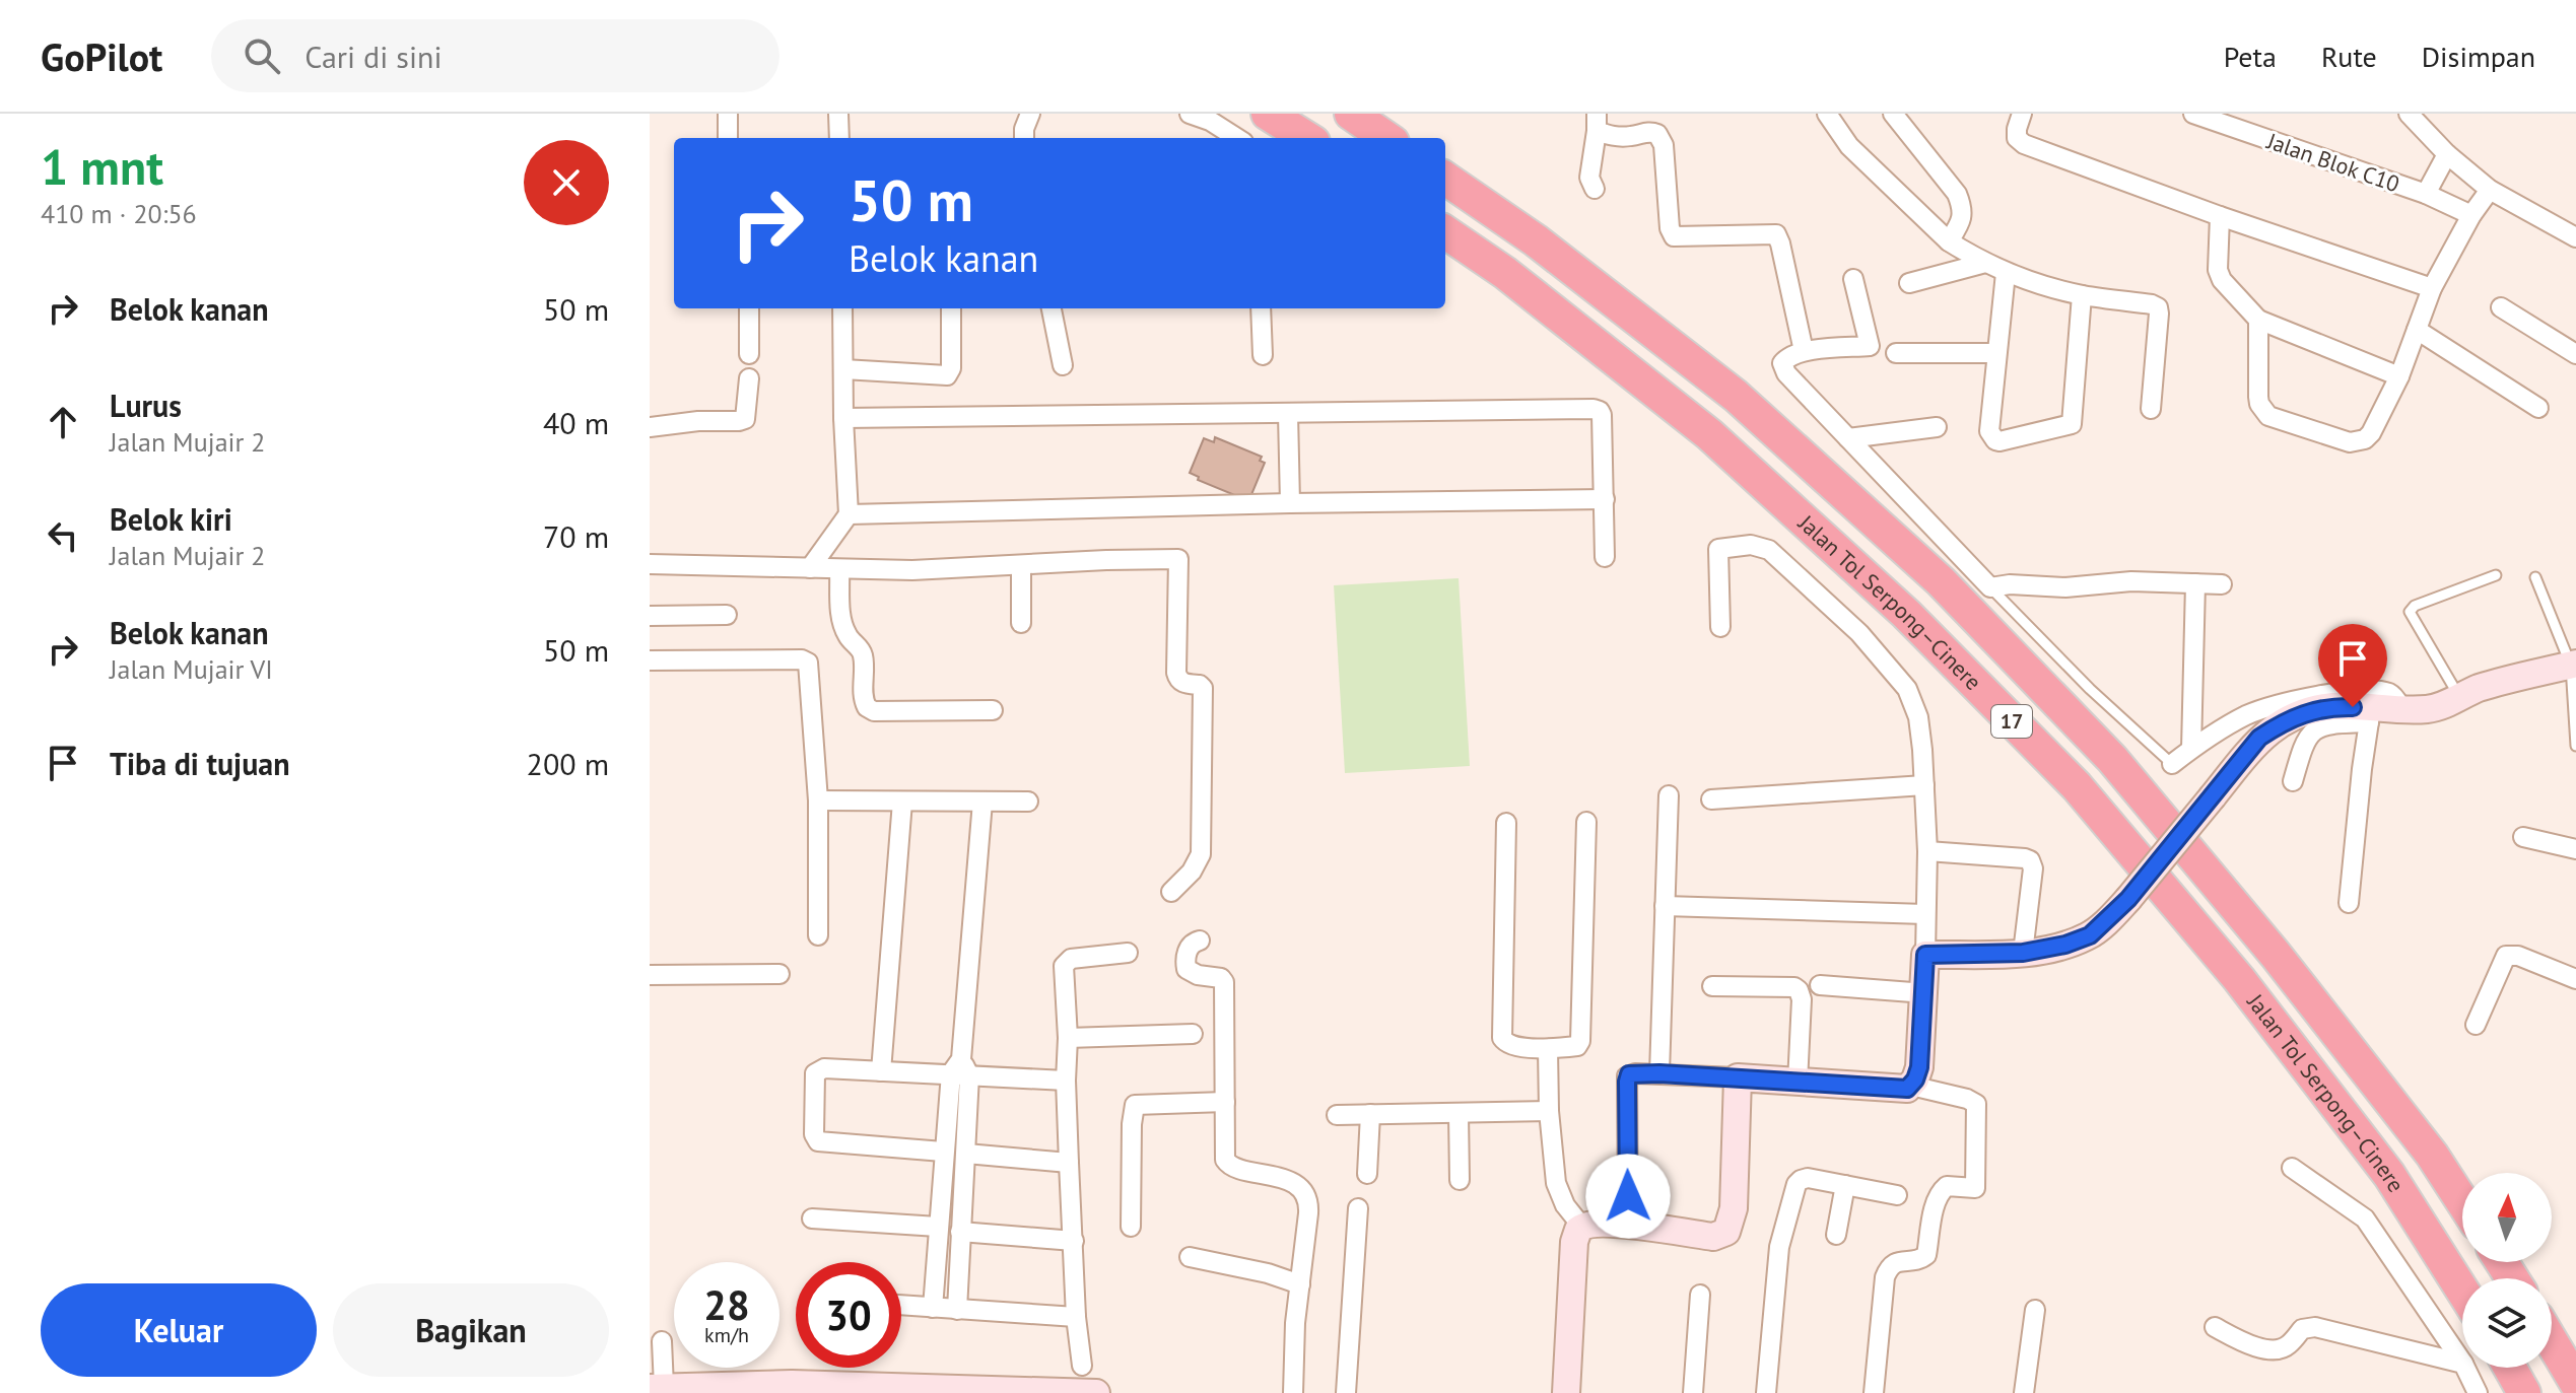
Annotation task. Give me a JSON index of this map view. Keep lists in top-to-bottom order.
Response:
{
  "streets": {
    "highway": ["Jalan Tol Serpong–Cinere", "17"],
    "street": ["Jalan Blok C10"]
  },
  "north": "top",
  "page": {
    "header": "GoPilot",
    "search": "Cari di sini",
    "nav": ["Peta", "Rute", "Disimpan"],
    "heading": ["1 mnt", "410 m · 20:56"],
    "turn": ["50 m", "Belok kanan"],
    "list": [
      {
        "name": "Belok kanan",
        "value": "50 m"
      },
      {
        "name": "Lurus",
        "note": "Jalan Mujair 2",
        "value": "40 m"
      },
      {
        "name": "Belok kiri",
        "note": "Jalan Mujair 2",
        "value": "70 m"
      },
      {
        "name": "Belok kanan",
        "note": "Jalan Mujair VI",
        "value": "50 m"
      },
      {
        "name": "Tiba di tujuan",
        "value": "200 m"
      }
    ],
    "speed": "28 km/h",
    "limit": "30",
    "buttons": ["Keluar", "Bagikan"]
  }
}
